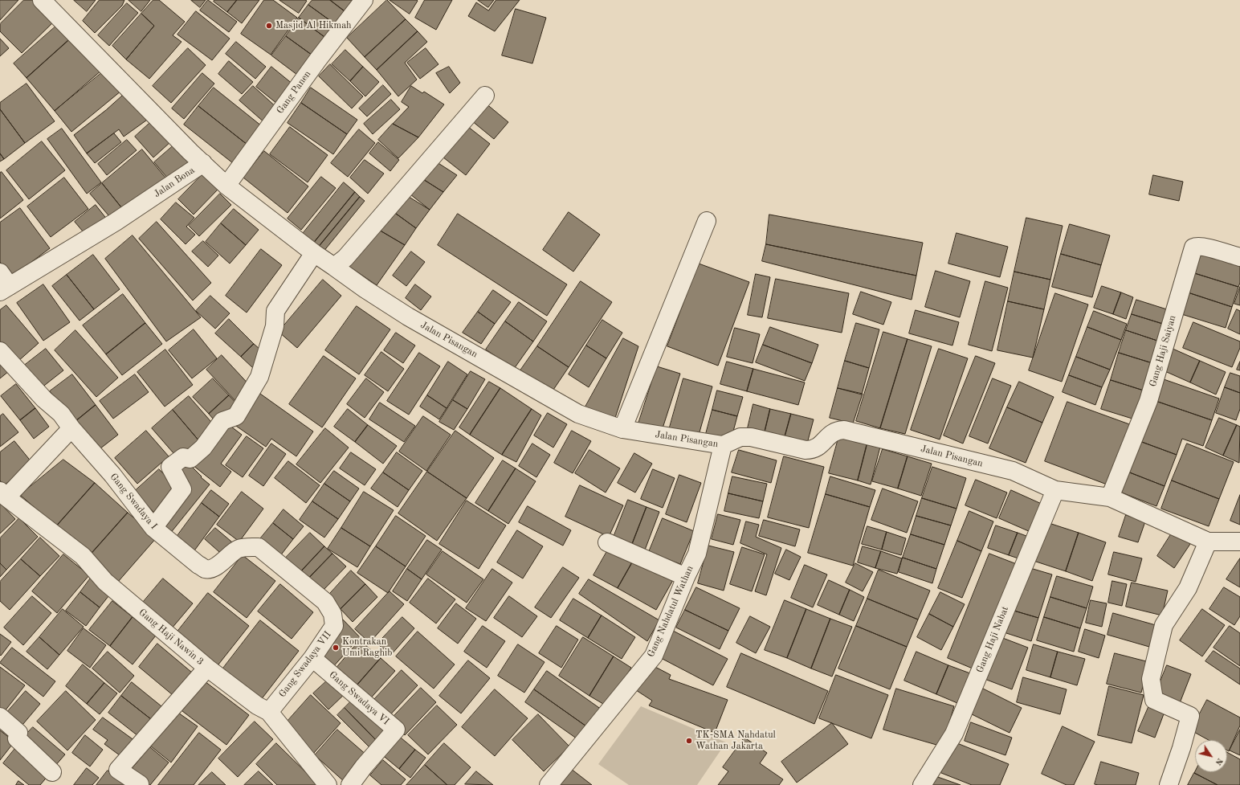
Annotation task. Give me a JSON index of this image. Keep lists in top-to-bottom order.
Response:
{
  "streets": {
    "street": [
      "Gang Panen",
      "Jalan Bona",
      "Jalan Pisangan",
      "Gang Haji Saiyan",
      "Gang Swadaya I",
      "Gang Nahdatul Wathan",
      "Gang Haji Nawin 3",
      "Gang Haji Nabat",
      "Gang Swadaya VII",
      "Gang Swadaya VI"
    ]
  },
  "crossings": [
    ["Gang Panen", "Jalan Pisangan"],
    ["Jalan Bona", "Jalan Pisangan"],
    ["Jalan Pisangan", "Gang Haji Saiyan"],
    ["Jalan Pisangan", "Gang Nahdatul Wathan"],
    ["Jalan Pisangan", "Gang Haji Nabat"],
    ["Gang Swadaya I", "Gang Haji Nawin 3"],
    ["Gang Swadaya I", "Gang Swadaya VII"],
    ["Gang Haji Nawin 3", "Gang Swadaya VII"],
    ["Gang Swadaya VII", "Gang Swadaya VI"]
  ],
  "places": ["Masjid Al Hikmah", "Kontrakan Umi Raghib", "TK-SMA Nahdatul Wathan Jakarta"],
  "north": "bottom right"
}
